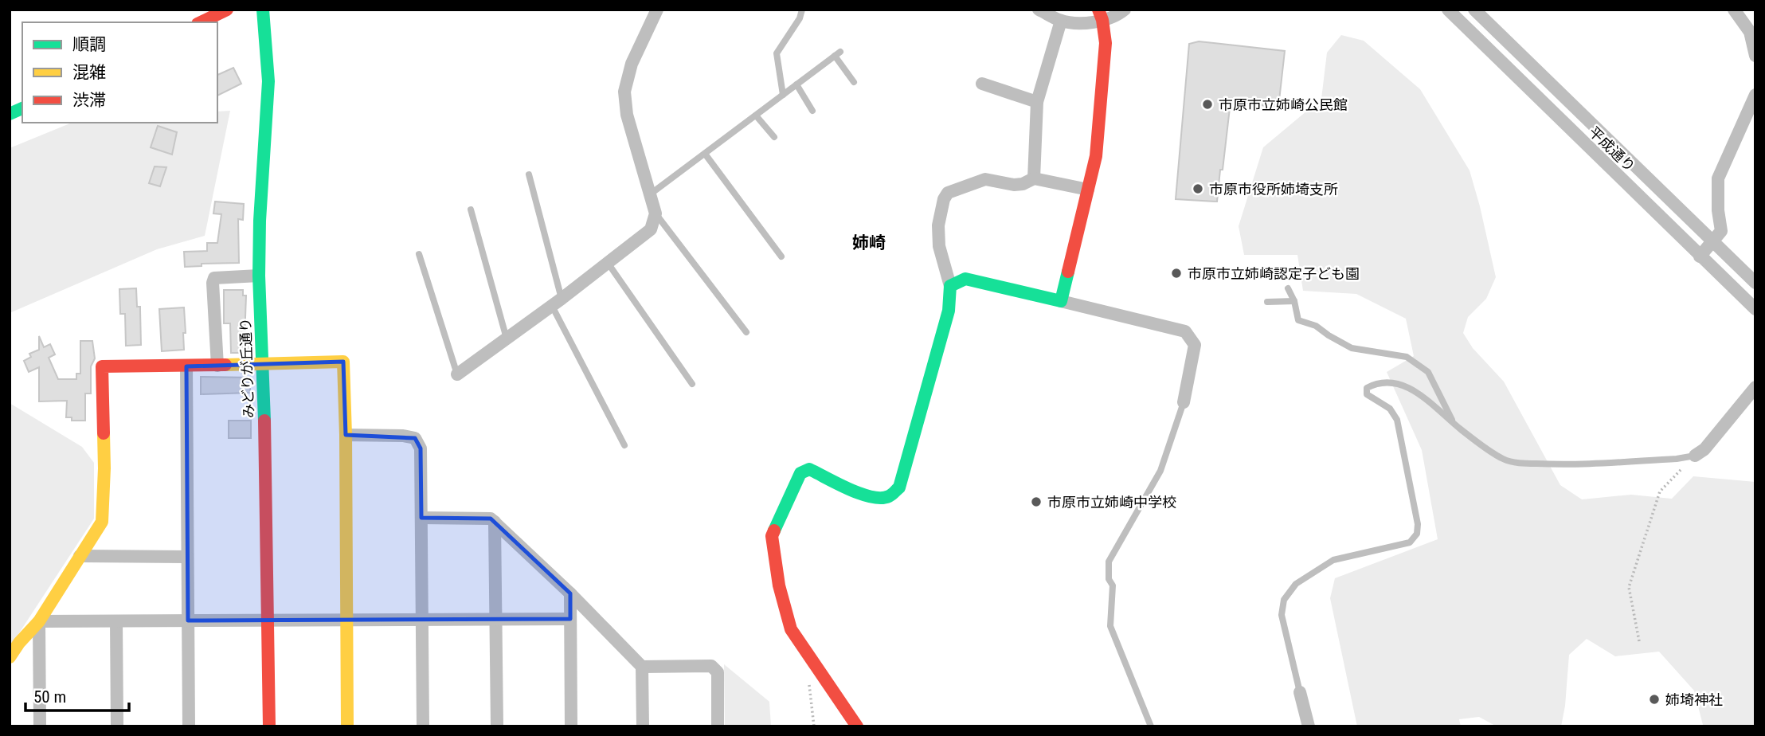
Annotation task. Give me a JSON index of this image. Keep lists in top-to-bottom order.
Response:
{
  "streets": {
    "street": ["平成通り", "みどりが丘通り"]
  },
  "districts": ["姉崎"],
  "places": [
    "市原市立姉崎公民館",
    "市原市役所姉埼支所",
    "市原市立姉崎認定子ども園",
    "市原市立姉崎中学校",
    "姉埼神社"
  ],
  "legend": ["順調", "混雑", "渋滞"],
  "scale_bar": "50 m"
}
